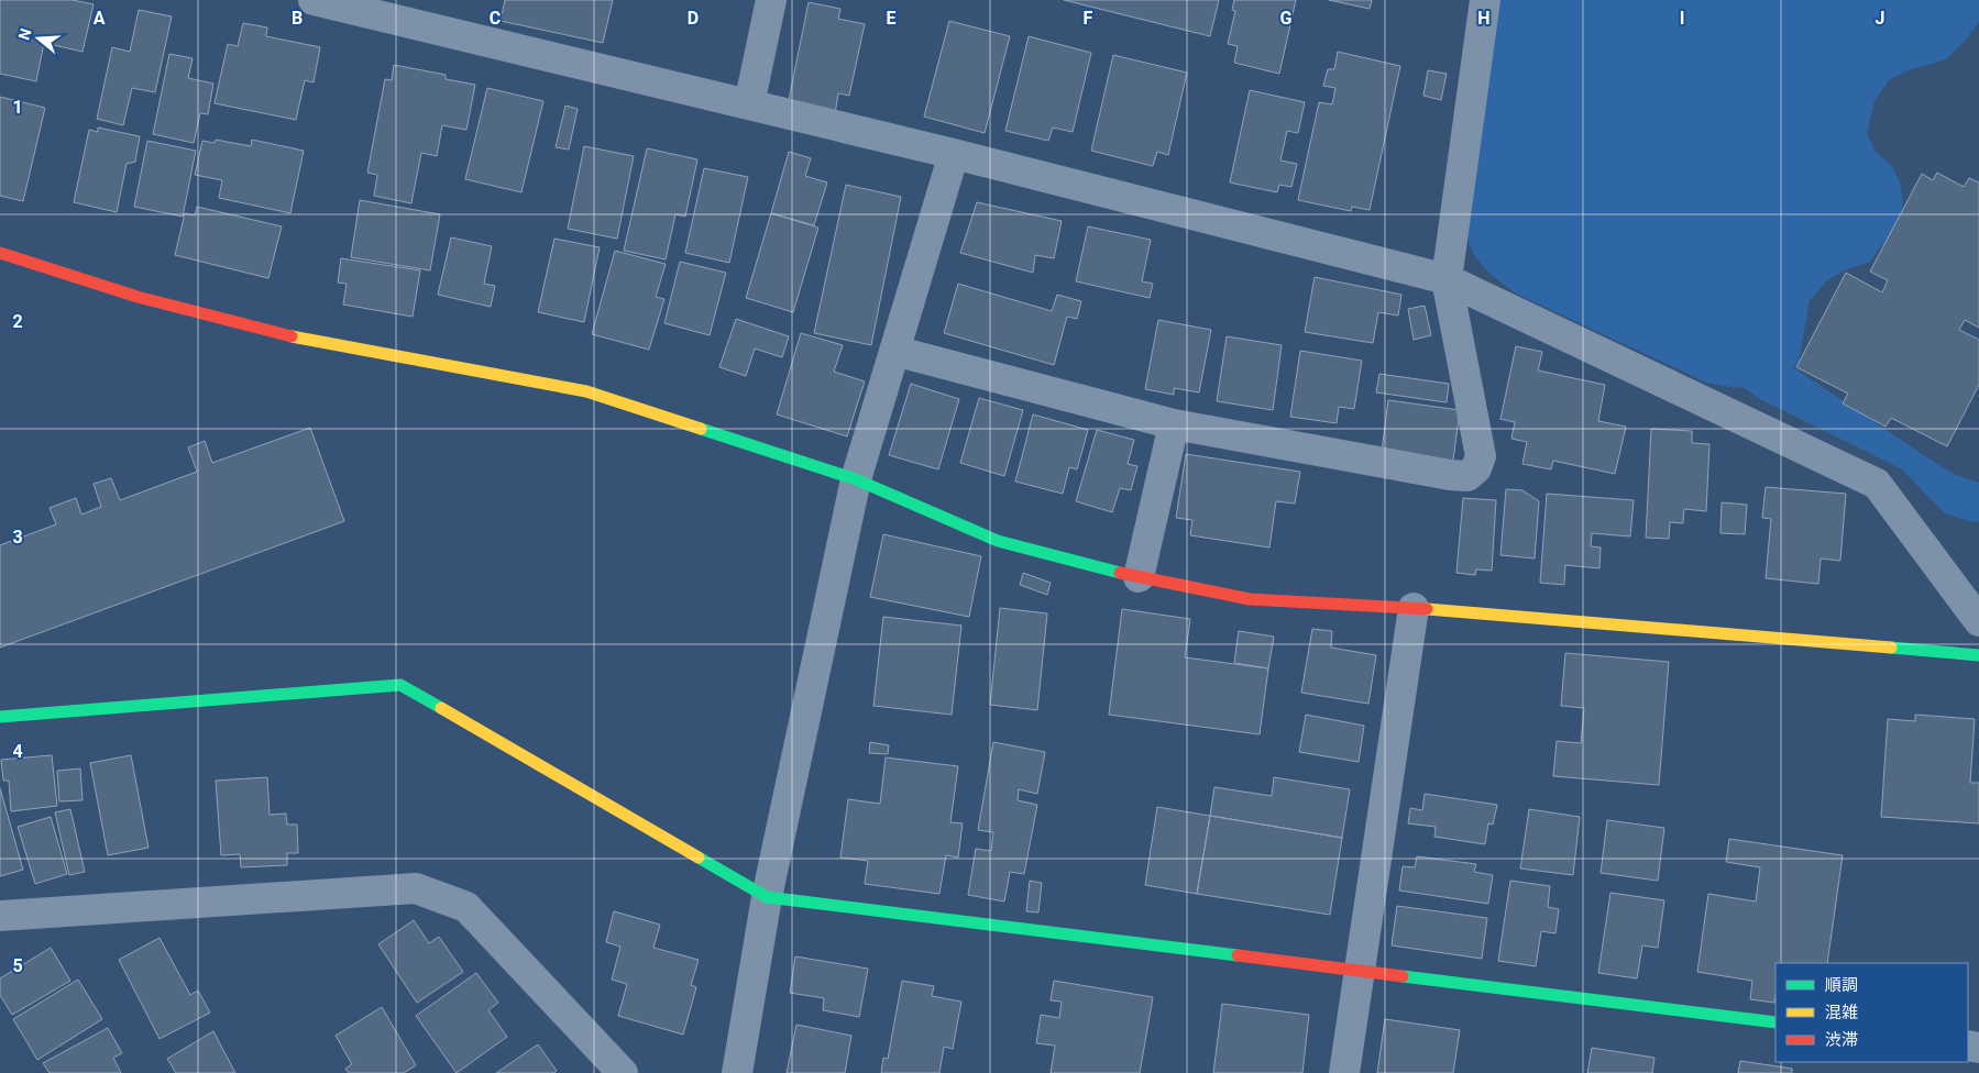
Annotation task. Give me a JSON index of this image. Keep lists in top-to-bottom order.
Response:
{
  "legend": ["順調", "混雑", "渋滞"],
  "north": "left",
  "grid": {
    "columns": [
      "A",
      "B",
      "C",
      "D",
      "E",
      "F",
      "G",
      "H",
      "I",
      "J"
    ],
    "rows": [
      "1",
      "2",
      "3",
      "4",
      "5"
    ]
  }
}
